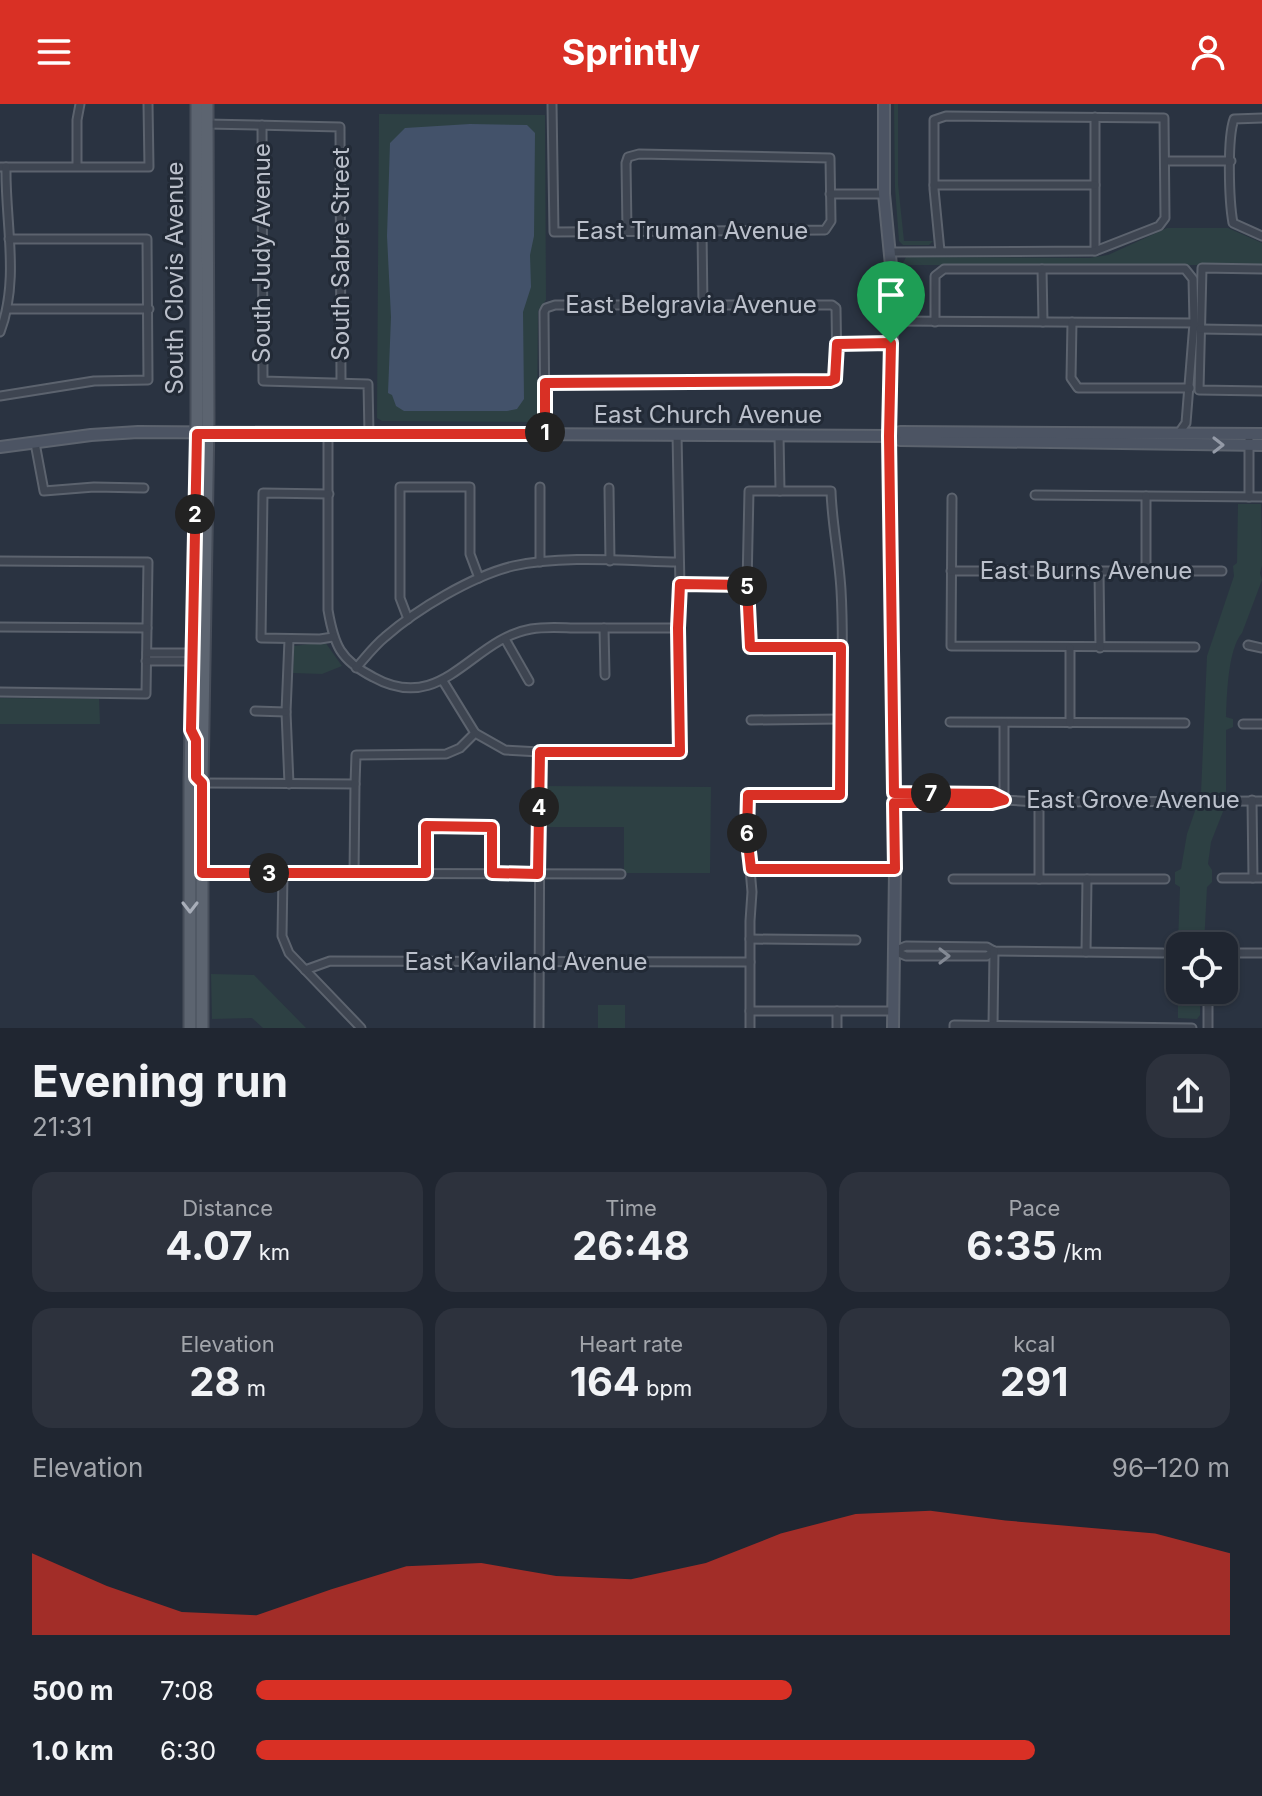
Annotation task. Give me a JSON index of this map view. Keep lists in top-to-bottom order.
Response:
{
  "streets": {
    "main road": ["South Clovis Avenue"],
    "street": [
      "East Truman Avenue",
      "South Judy Avenue",
      "South Sabre Street",
      "East Belgravia Avenue",
      "East Church Avenue",
      "East Burns Avenue",
      "East Grove Avenue",
      "East Kaviland Avenue"
    ]
  },
  "crossings": [
    ["South Judy Avenue", "South Sabre Street"],
    ["South Clovis Avenue", "East Church Avenue"]
  ],
  "page": {
    "header": "Sprintly",
    "pins": [
      "1",
      "2",
      "5",
      "7",
      "4",
      "6",
      "3"
    ],
    "heading": ["Evening run", "21:31"],
    "stats": [
      ["Distance", "4.07 km"],
      ["Time", "26:48"],
      ["Pace", "6:35 /km"],
      ["Elevation", "28 m"],
      ["Heart rate", "164 bpm"],
      ["kcal", "291"]
    ],
    "chart": ["Elevation", "96–120 m"],
    "list": [
      {
        "name": "500 m",
        "note": "7:08"
      },
      {
        "name": "1.0 km",
        "note": "6:30"
      }
    ]
  }
}
